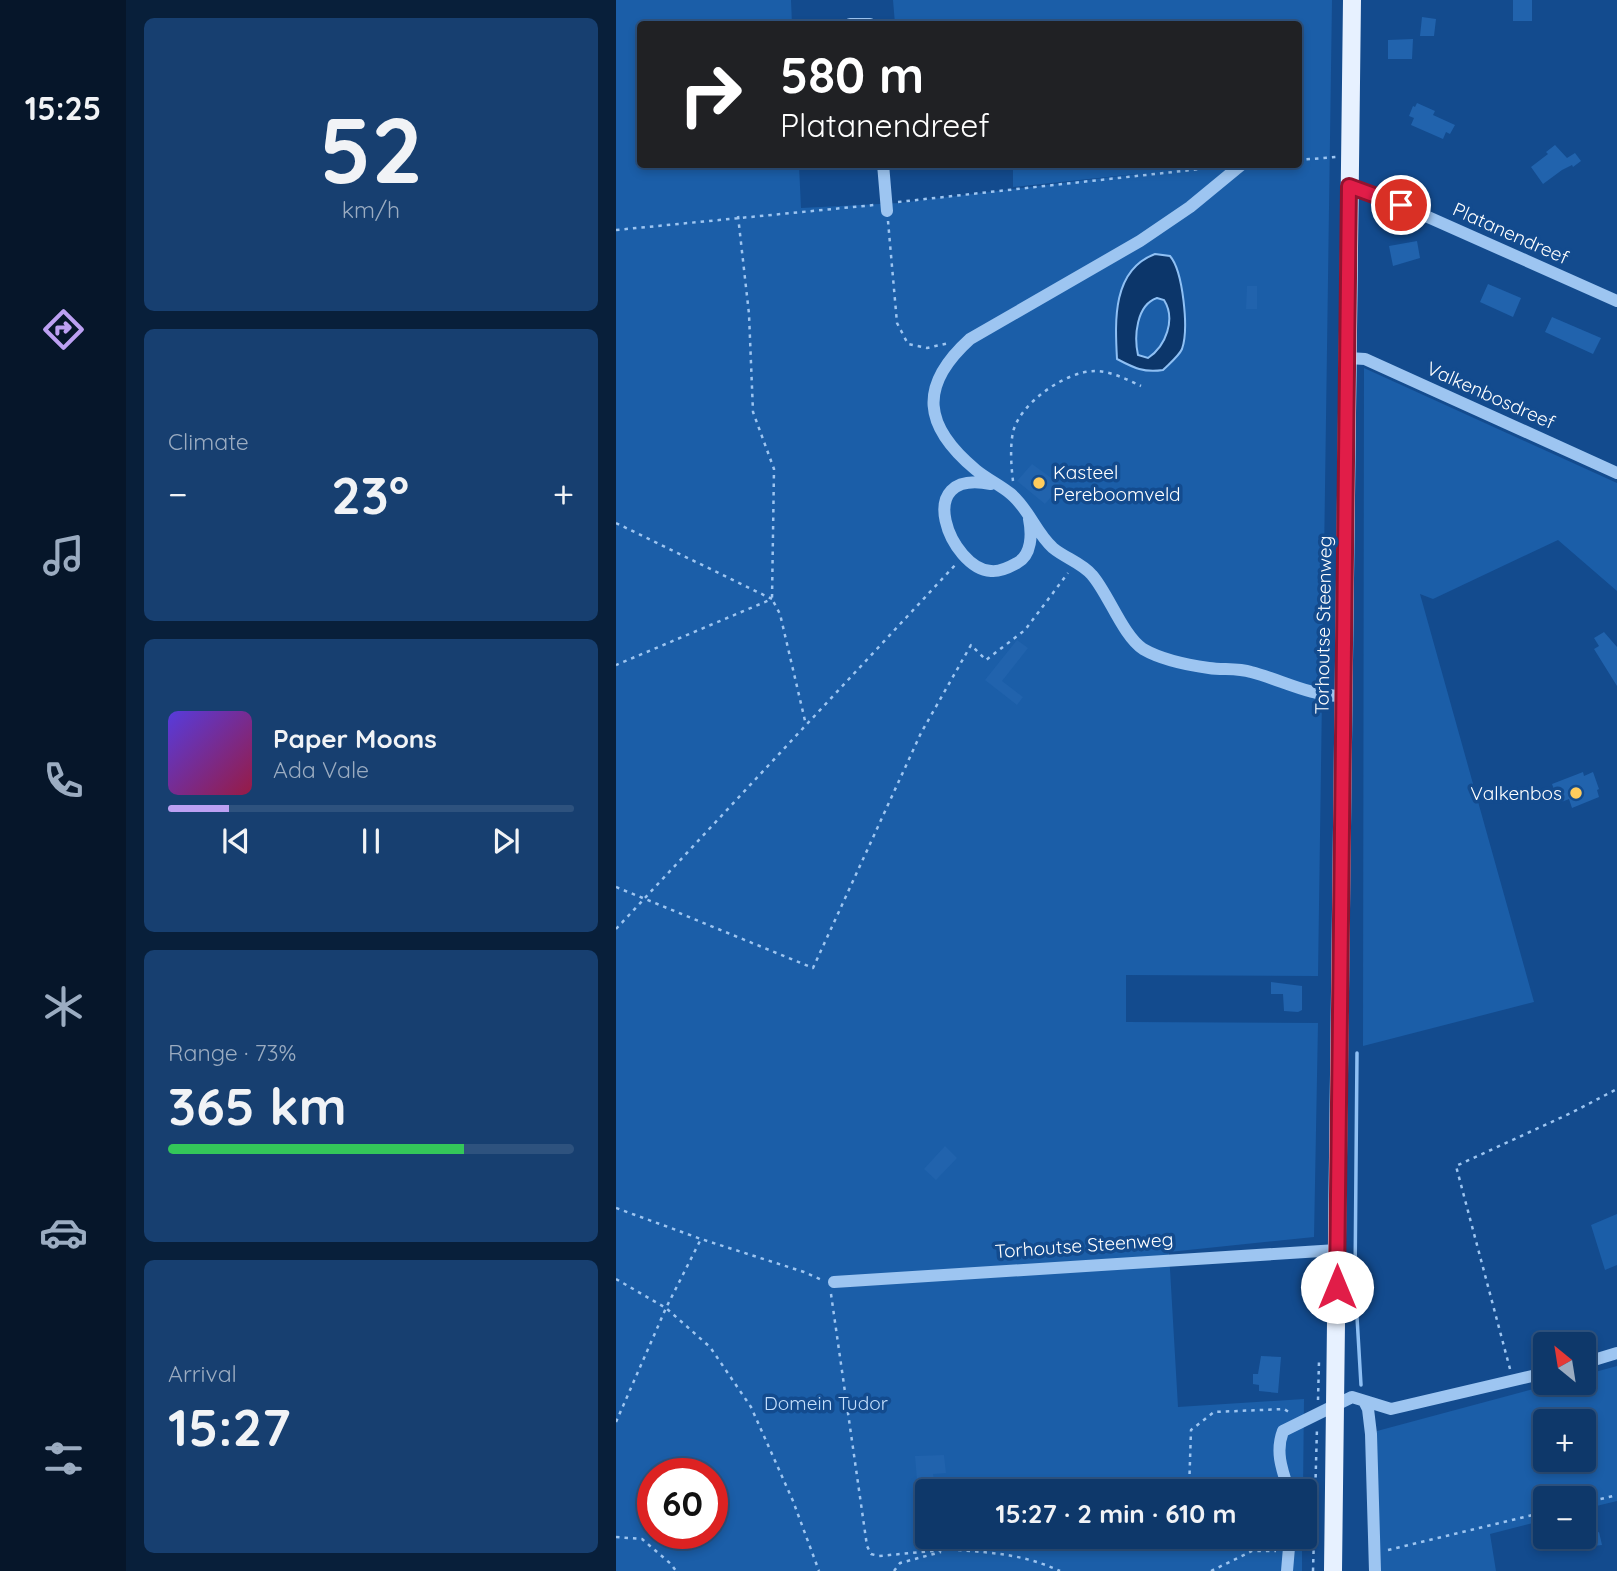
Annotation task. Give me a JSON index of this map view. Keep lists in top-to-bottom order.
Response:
{
  "streets": {
    "main road": ["Torhoutse Steenweg"],
    "street": ["Platanendreef", "Valkenbosdreef"]
  },
  "crossings": [
    ["Platanendreef", "Torhoutse Steenweg"],
    ["Valkenbosdreef", "Torhoutse Steenweg"]
  ],
  "parks": ["Domein Tudor"],
  "places": ["Kasteel Pereboomveld", "Valkenbos"],
  "north": "top left",
  "page": {
    "tabs": "15:25",
    "tile": [
      ["52", "km/h"],
      "Climate",
      ["Range · 73%", "365 km"],
      ["Arrival", "15:27"]
    ],
    "turn": ["580 m", "Platanendreef"],
    "heat": ["−", "23°", "+"],
    "song": ["Paper Moons", "Ada Vale"],
    "map_buttons": ["+", "−"],
    "limit": "60",
    "trip": "15:27 · 2 min · 610 m"
  }
}
